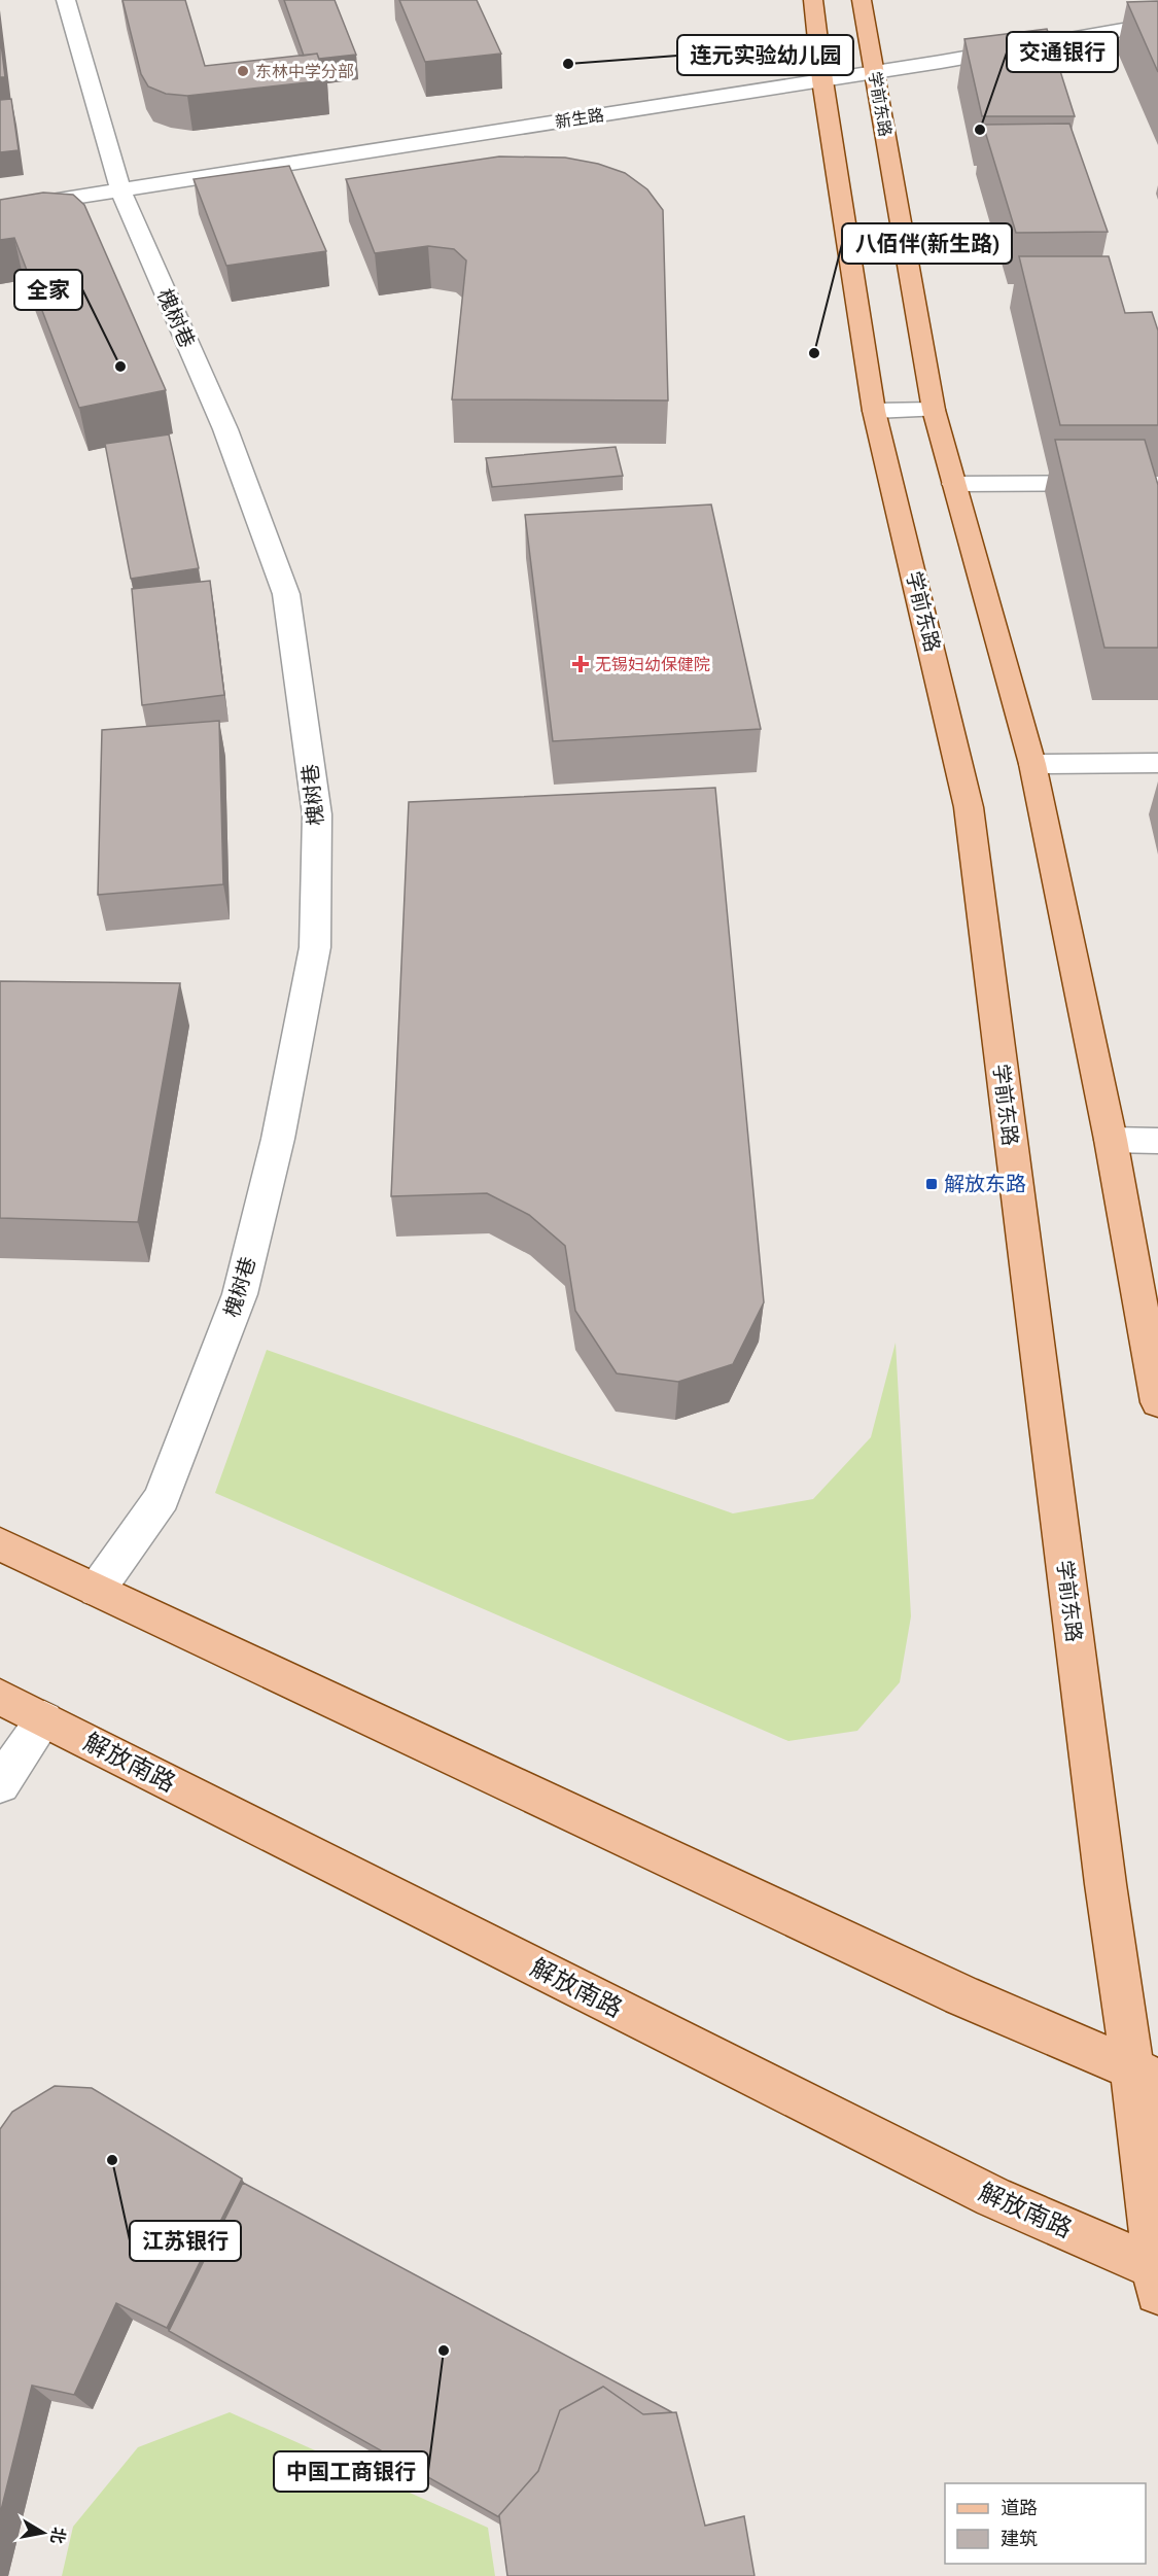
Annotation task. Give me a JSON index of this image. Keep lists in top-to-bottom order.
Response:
{
  "streets": {
    "main road": ["学前东路", "解放南路"],
    "street": ["新生路", "槐树巷"]
  },
  "crossings": [
    ["学前东路", "新生路"],
    ["学前东路", "解放南路"],
    ["新生路", "槐树巷"]
  ],
  "places": {
    "other": [
      "连元实验幼儿园",
      "东林中学分部",
      "交通银行",
      "八佰伴(新生路)",
      "全家",
      "江苏银行",
      "中国工商银行"
    ],
    "health": ["无锡妇幼保健院"],
    "transit": ["解放东路"]
  },
  "legend": ["道路", "建筑"],
  "north": "right"
}
